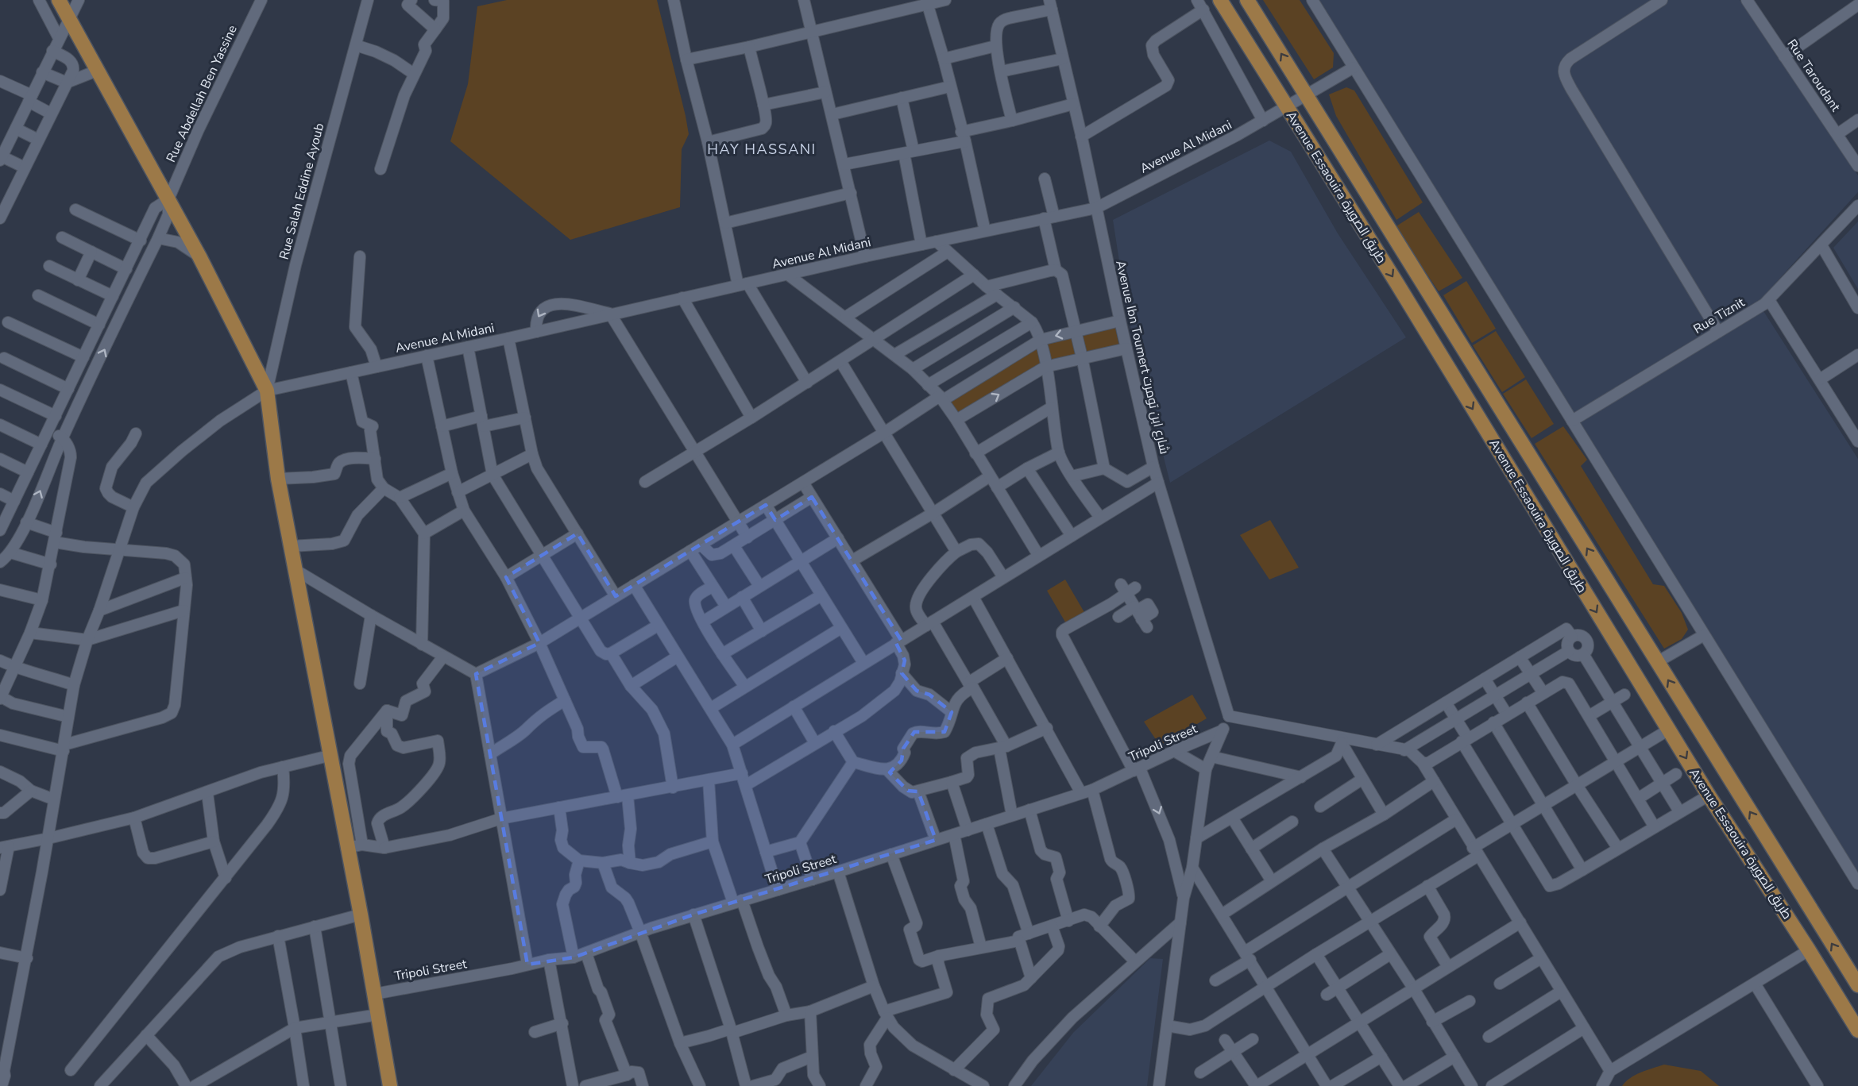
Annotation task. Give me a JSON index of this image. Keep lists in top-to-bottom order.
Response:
{
  "streets": {
    "main road": ["Avenue Essaouira طريق الصويرة"],
    "street": [
      "Rue Taroudant",
      "Rue Abdellah Ben Yassine",
      "Avenue Al Midani",
      "Rue Salah Eddine Ayoub",
      "Rue Tiznit",
      "Avenue Ibn Toumert شارع ابن تومرت",
      "Tripoli Street"
    ]
  },
  "crossings": [
    ["Avenue Al Midani", "Avenue Essaouira طريق الصويرة"],
    ["Avenue Al Midani", "Rue Salah Eddine Ayoub"],
    ["Avenue Al Midani", "Avenue Ibn Toumert شارع ابن تومرت"]
  ],
  "districts": ["HAY HASSANI"]
}
